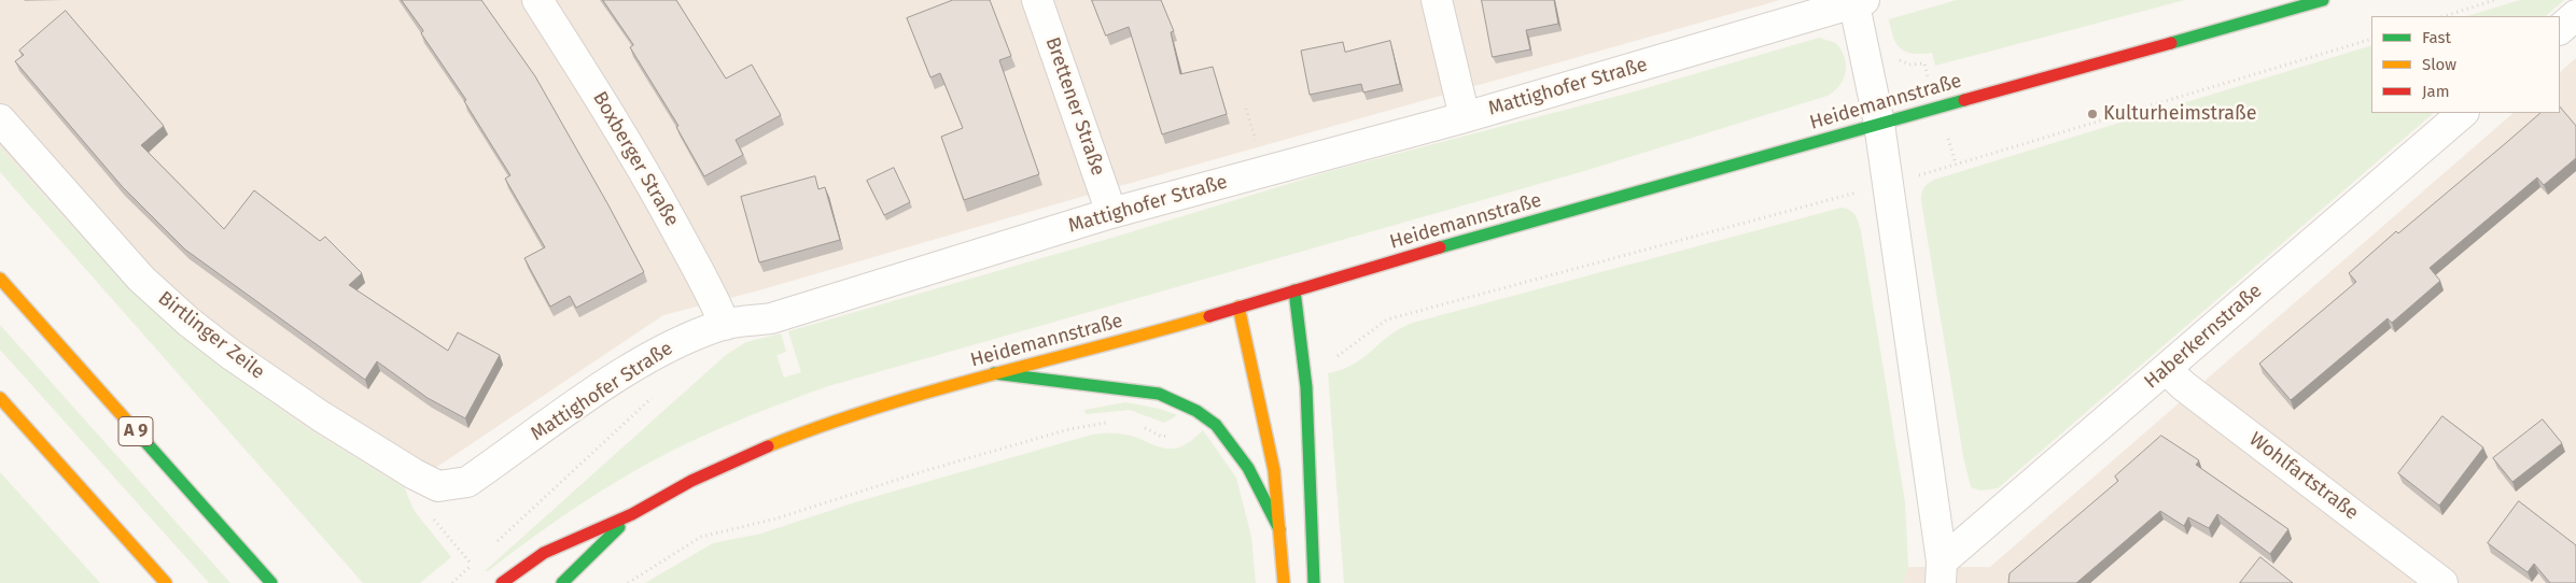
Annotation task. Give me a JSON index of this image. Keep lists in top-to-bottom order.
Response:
{
  "streets": {
    "main road": ["Heidemannstraße", "A 9"],
    "street": [
      "Mattighofer Straße",
      "Brettener Straße",
      "Boxberger Straße",
      "Birtlinger Zeile",
      "Haberkernstraße",
      "Wohlfartstraße"
    ]
  },
  "crossings": [
    ["Mattighofer Straße", "Brettener Straße"],
    ["Mattighofer Straße", "Boxberger Straße"],
    ["Mattighofer Straße", "Birtlinger Zeile"],
    ["Haberkernstraße", "Wohlfartstraße"]
  ],
  "places": ["Kulturheimstraße"],
  "legend": ["Fast", "Slow", "Jam"]
}
